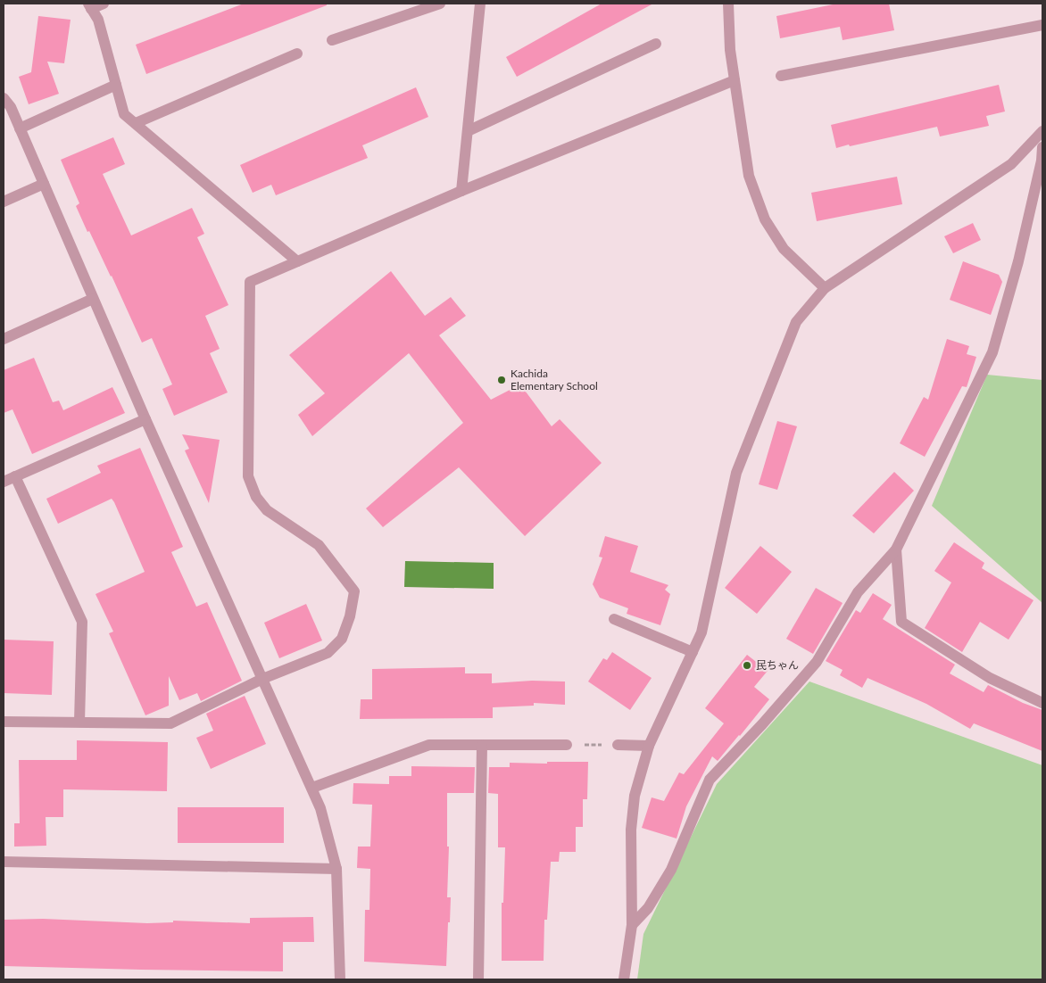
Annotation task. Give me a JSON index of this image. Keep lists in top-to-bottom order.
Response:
{
  "places": ["Kachida Elementary School", "民ちゃん"]
}
